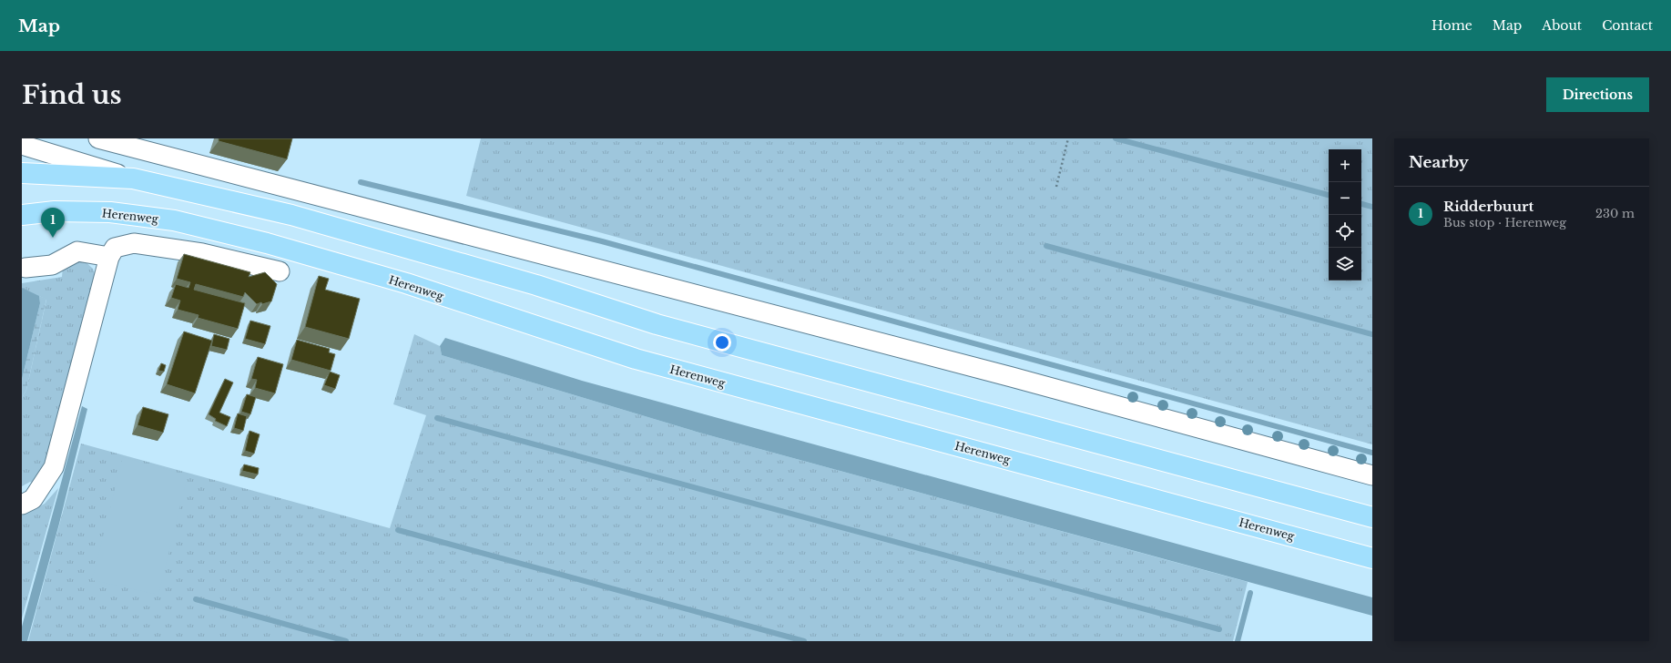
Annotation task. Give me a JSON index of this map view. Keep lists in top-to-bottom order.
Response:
{
  "streets": {
    "main road": ["Herenweg"]
  },
  "page": {
    "header": "Map",
    "nav": [
      "Home",
      "Map",
      "About",
      "Contact"
    ],
    "buttons": "Directions",
    "title": "Find us",
    "heading": "Nearby",
    "map_buttons": ["+", "−"],
    "list": [
      {
        "mark": "1",
        "name": "Ridderbuurt",
        "note": "Bus stop · Herenweg",
        "value": "230 m"
      }
    ],
    "pins": "1"
  }
}
